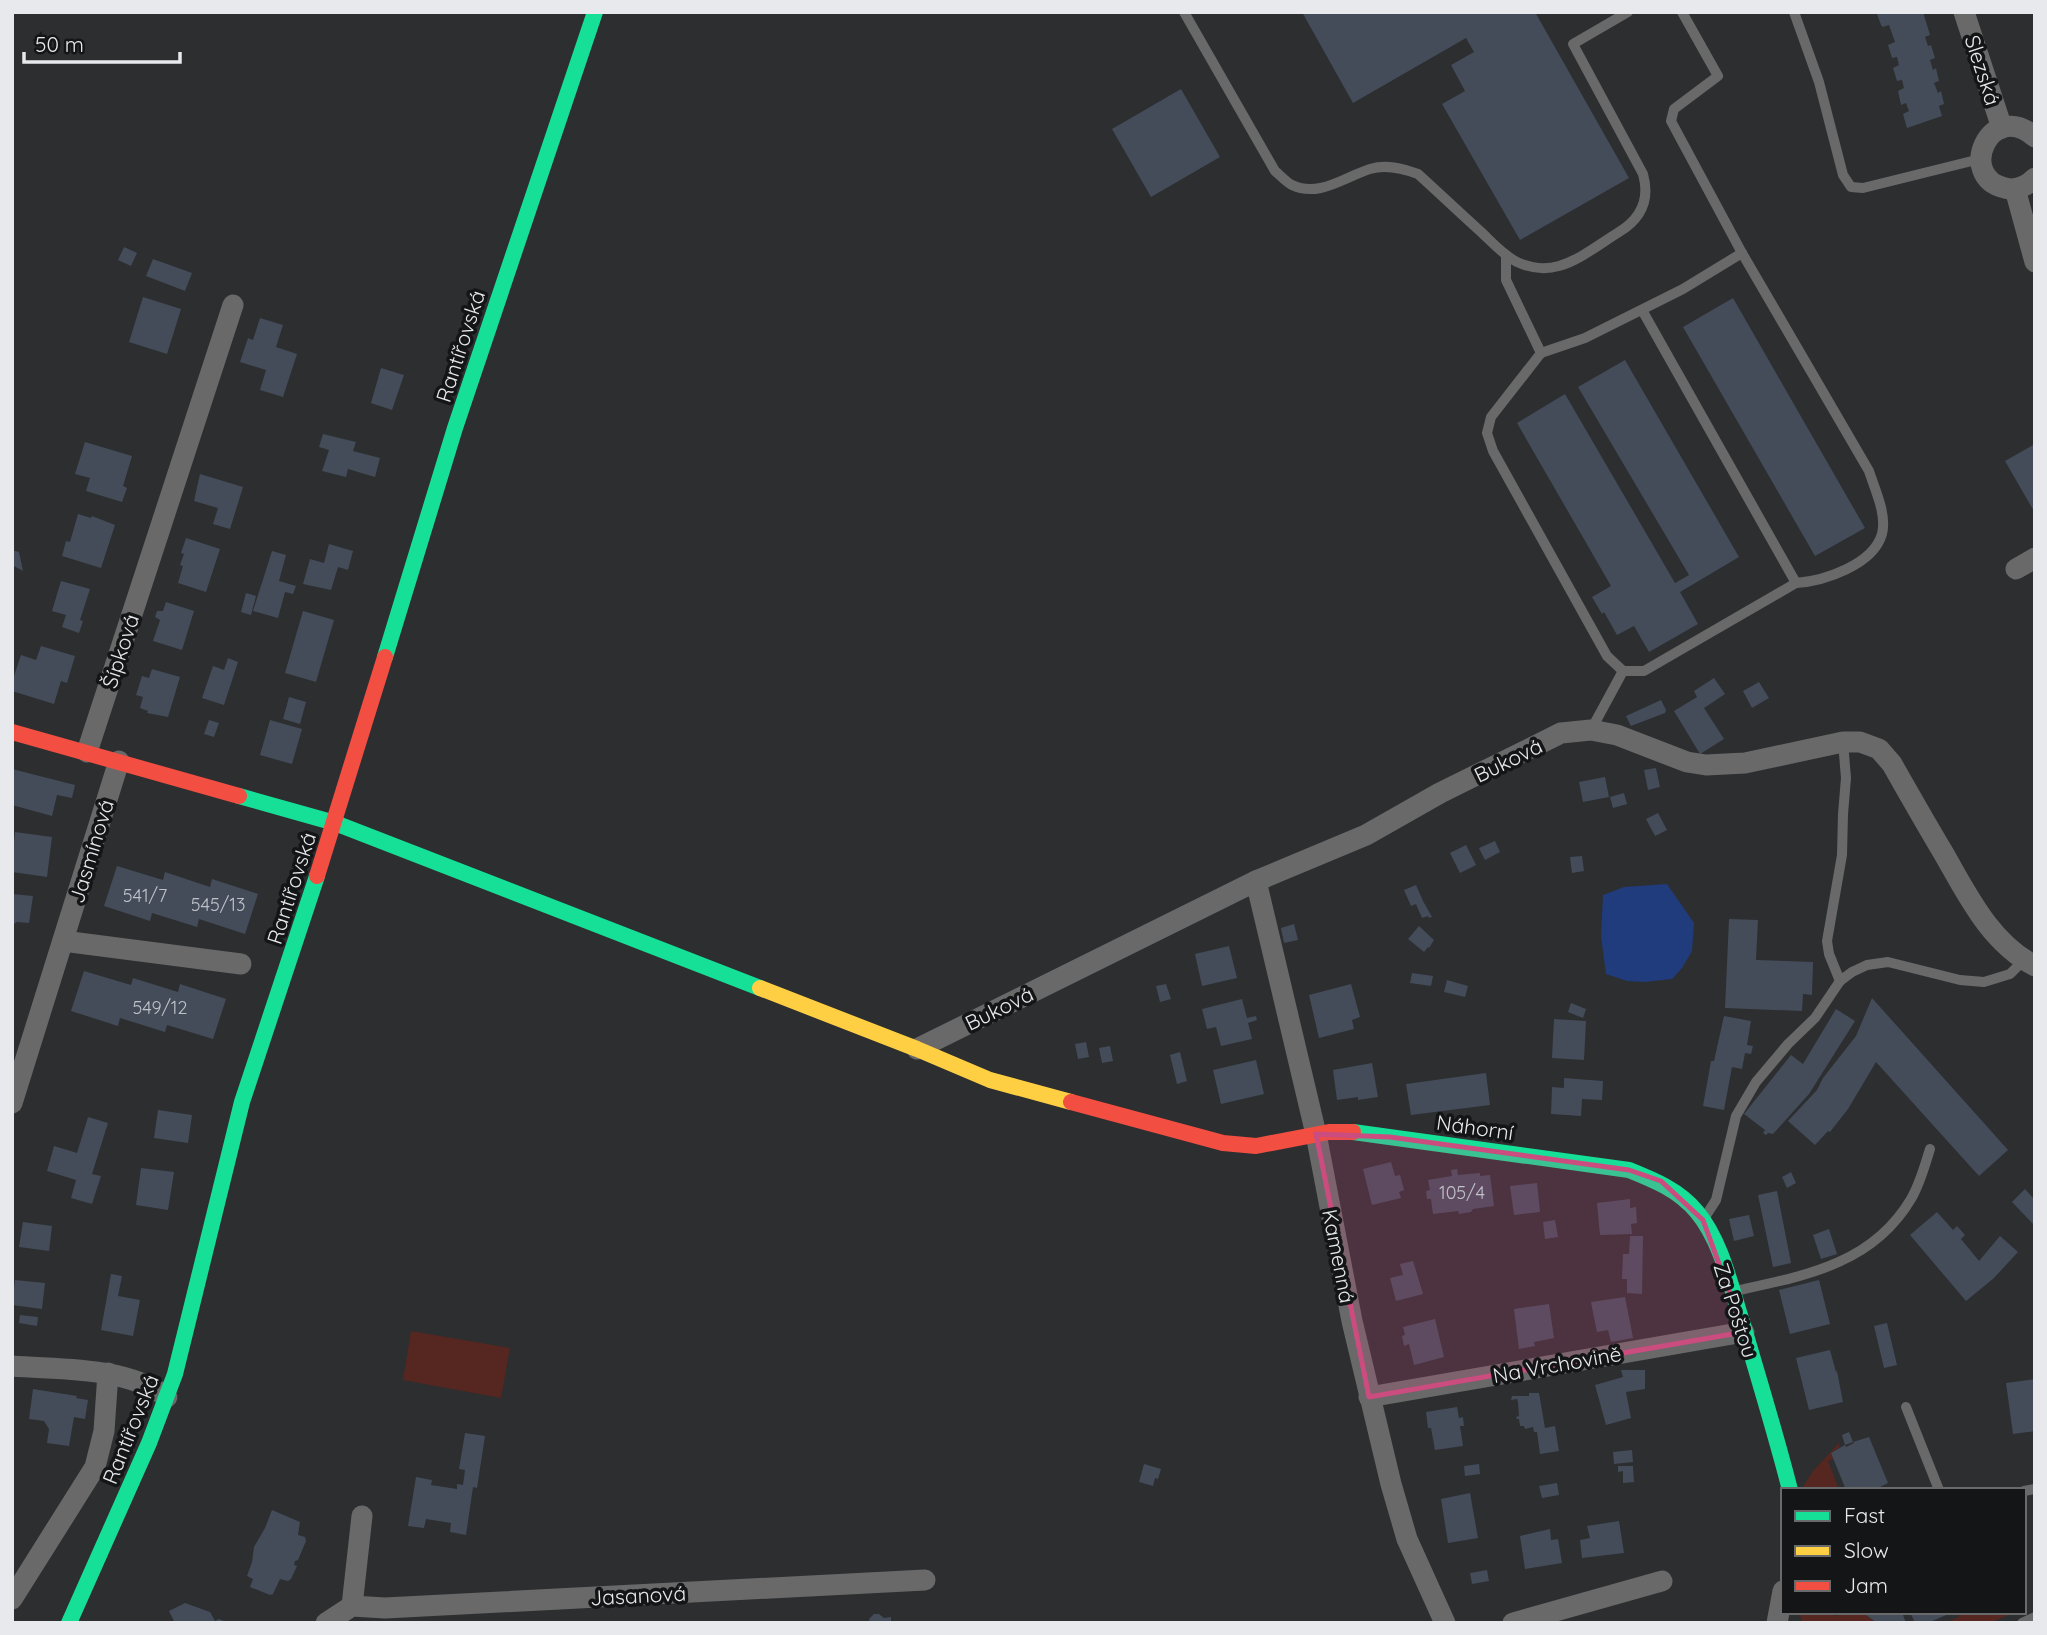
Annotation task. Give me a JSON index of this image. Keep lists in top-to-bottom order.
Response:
{
  "streets": {
    "street": [
      "Slezská",
      "Rantířovská",
      "Šípková",
      "Buková",
      "Jasmínová",
      "Náhorní",
      "Kamenná",
      "Za Poštou",
      "Na Vrchovině",
      "Jasanová"
    ]
  },
  "crossings": [
    ["Rantířovská", "Náhorní"],
    ["Buková", "Náhorní"],
    ["Buková", "Kamenná"],
    ["Náhorní", "Kamenná"],
    ["Náhorní", "Za Poštou"],
    ["Kamenná", "Na Vrchovině"],
    ["Za Poštou", "Na Vrchovině"]
  ],
  "house_numbers": [
    "541/7",
    "545/13",
    "549/12",
    "105/4"
  ],
  "legend": ["Fast", "Slow", "Jam"],
  "scale_bar": "50 m"
}
